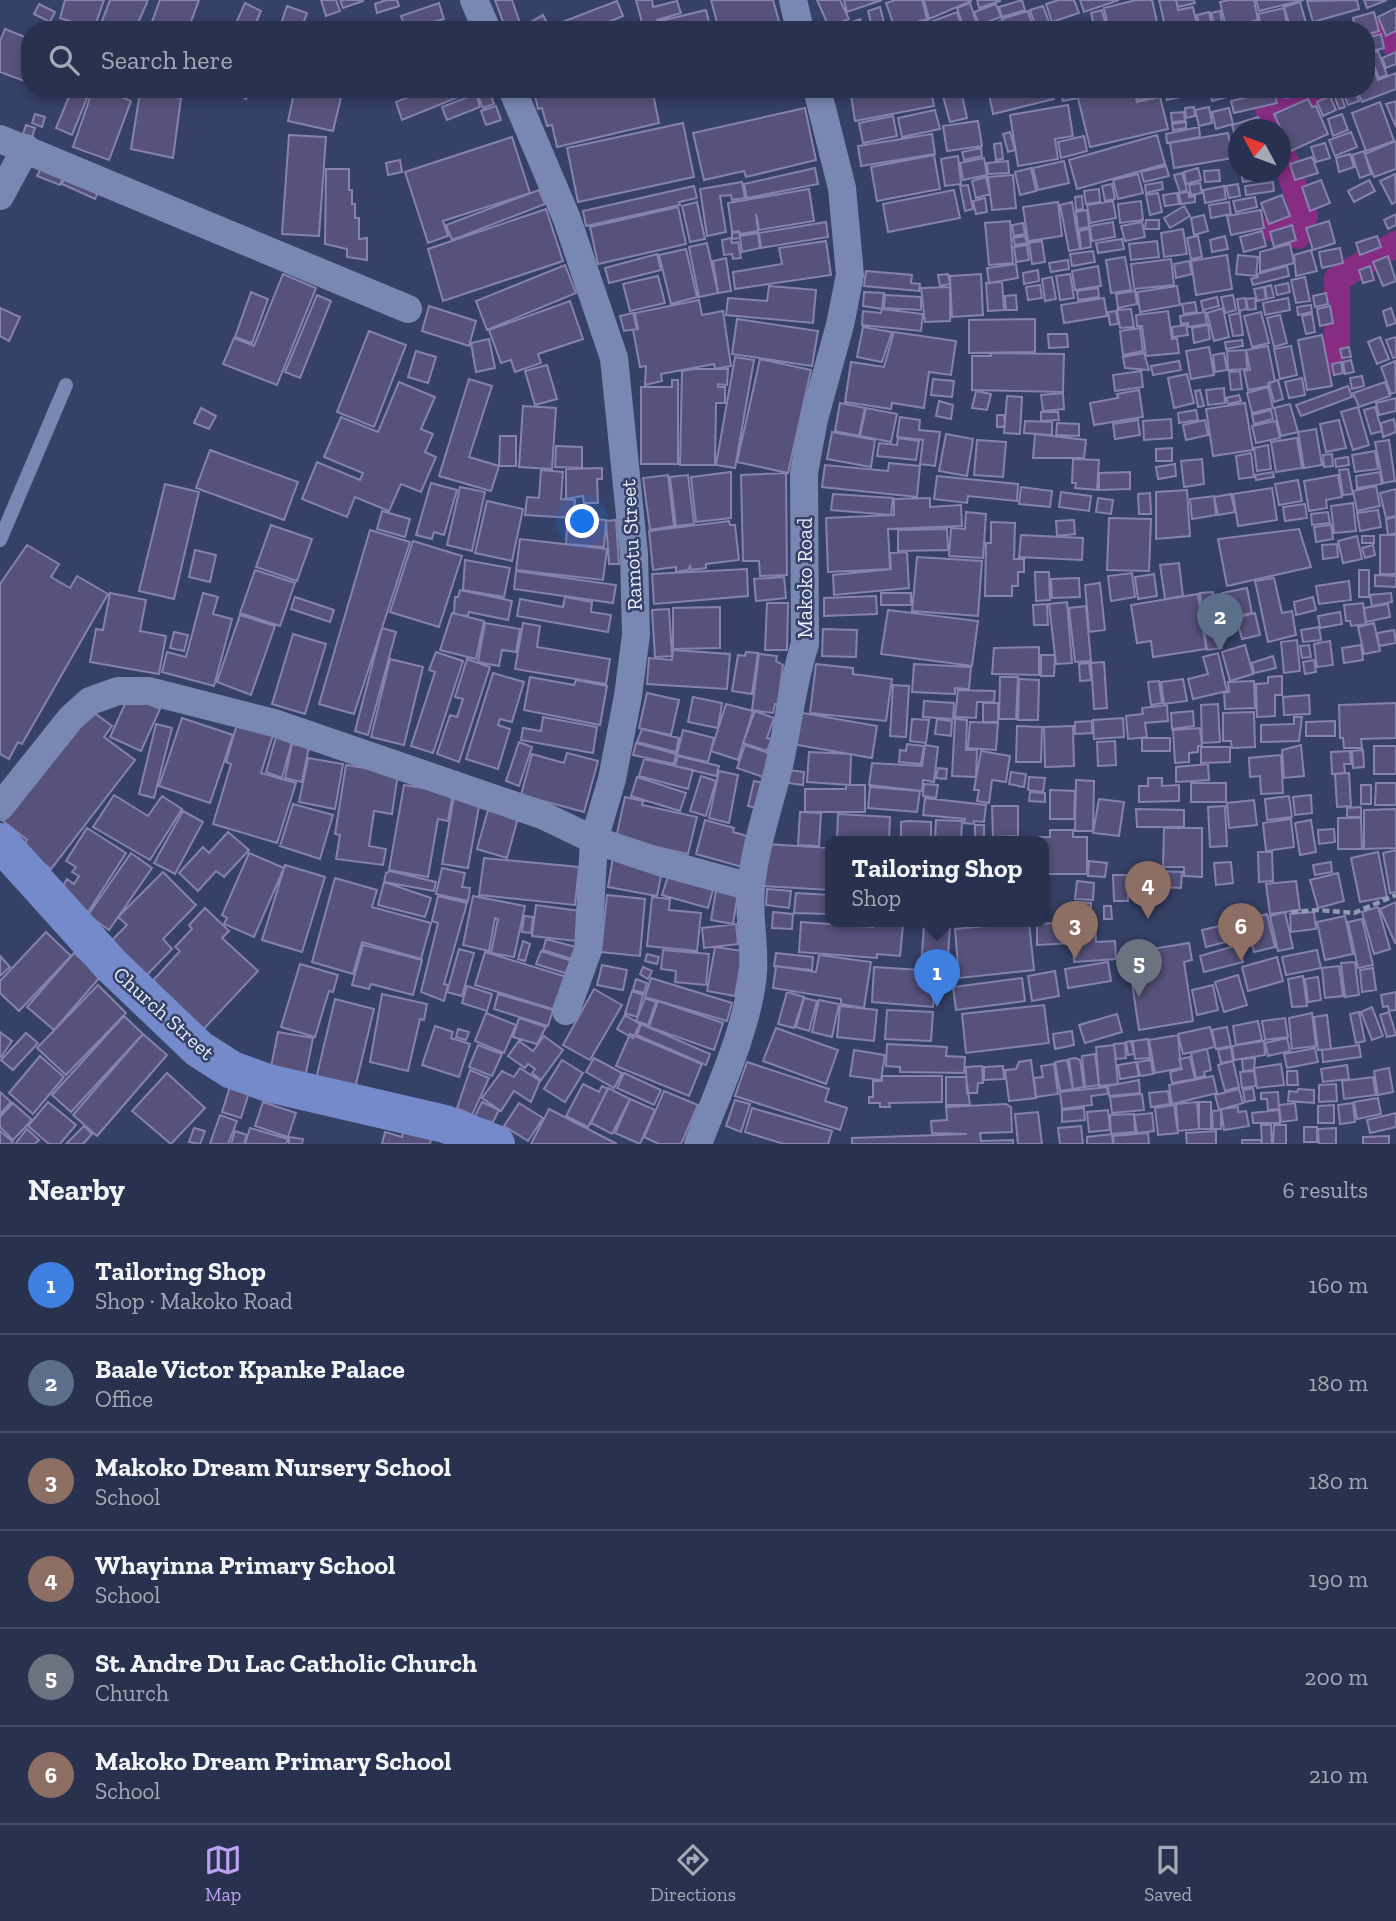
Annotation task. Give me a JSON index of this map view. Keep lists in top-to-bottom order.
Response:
{
  "streets": {
    "street": ["Ramotu Street", "Makoko Road", "Church Street"]
  },
  "north": "top left",
  "page": {
    "search": "Search here",
    "pins": [
      "2",
      "4",
      "3",
      "6",
      "5",
      "1"
    ],
    "popup": ["Tailoring Shop", "Shop"],
    "heading": ["Nearby", "6 results"],
    "list": [
      {
        "mark": "1",
        "name": "Tailoring Shop",
        "note": "Shop · Makoko Road",
        "value": "160 m"
      },
      {
        "mark": "2",
        "name": "Baale Victor Kpanke Palace",
        "note": "Office",
        "value": "180 m"
      },
      {
        "mark": "3",
        "name": "Makoko Dream Nursery School",
        "note": "School",
        "value": "180 m"
      },
      {
        "mark": "4",
        "name": "Whayinna Primary School",
        "note": "School",
        "value": "190 m"
      },
      {
        "mark": "5",
        "name": "St. Andre Du Lac Catholic Church",
        "note": "Church",
        "value": "200 m"
      },
      {
        "mark": "6",
        "name": "Makoko Dream Primary School",
        "note": "School",
        "value": "210 m"
      }
    ],
    "nav": ["Map", "Directions", "Saved"]
  }
}
